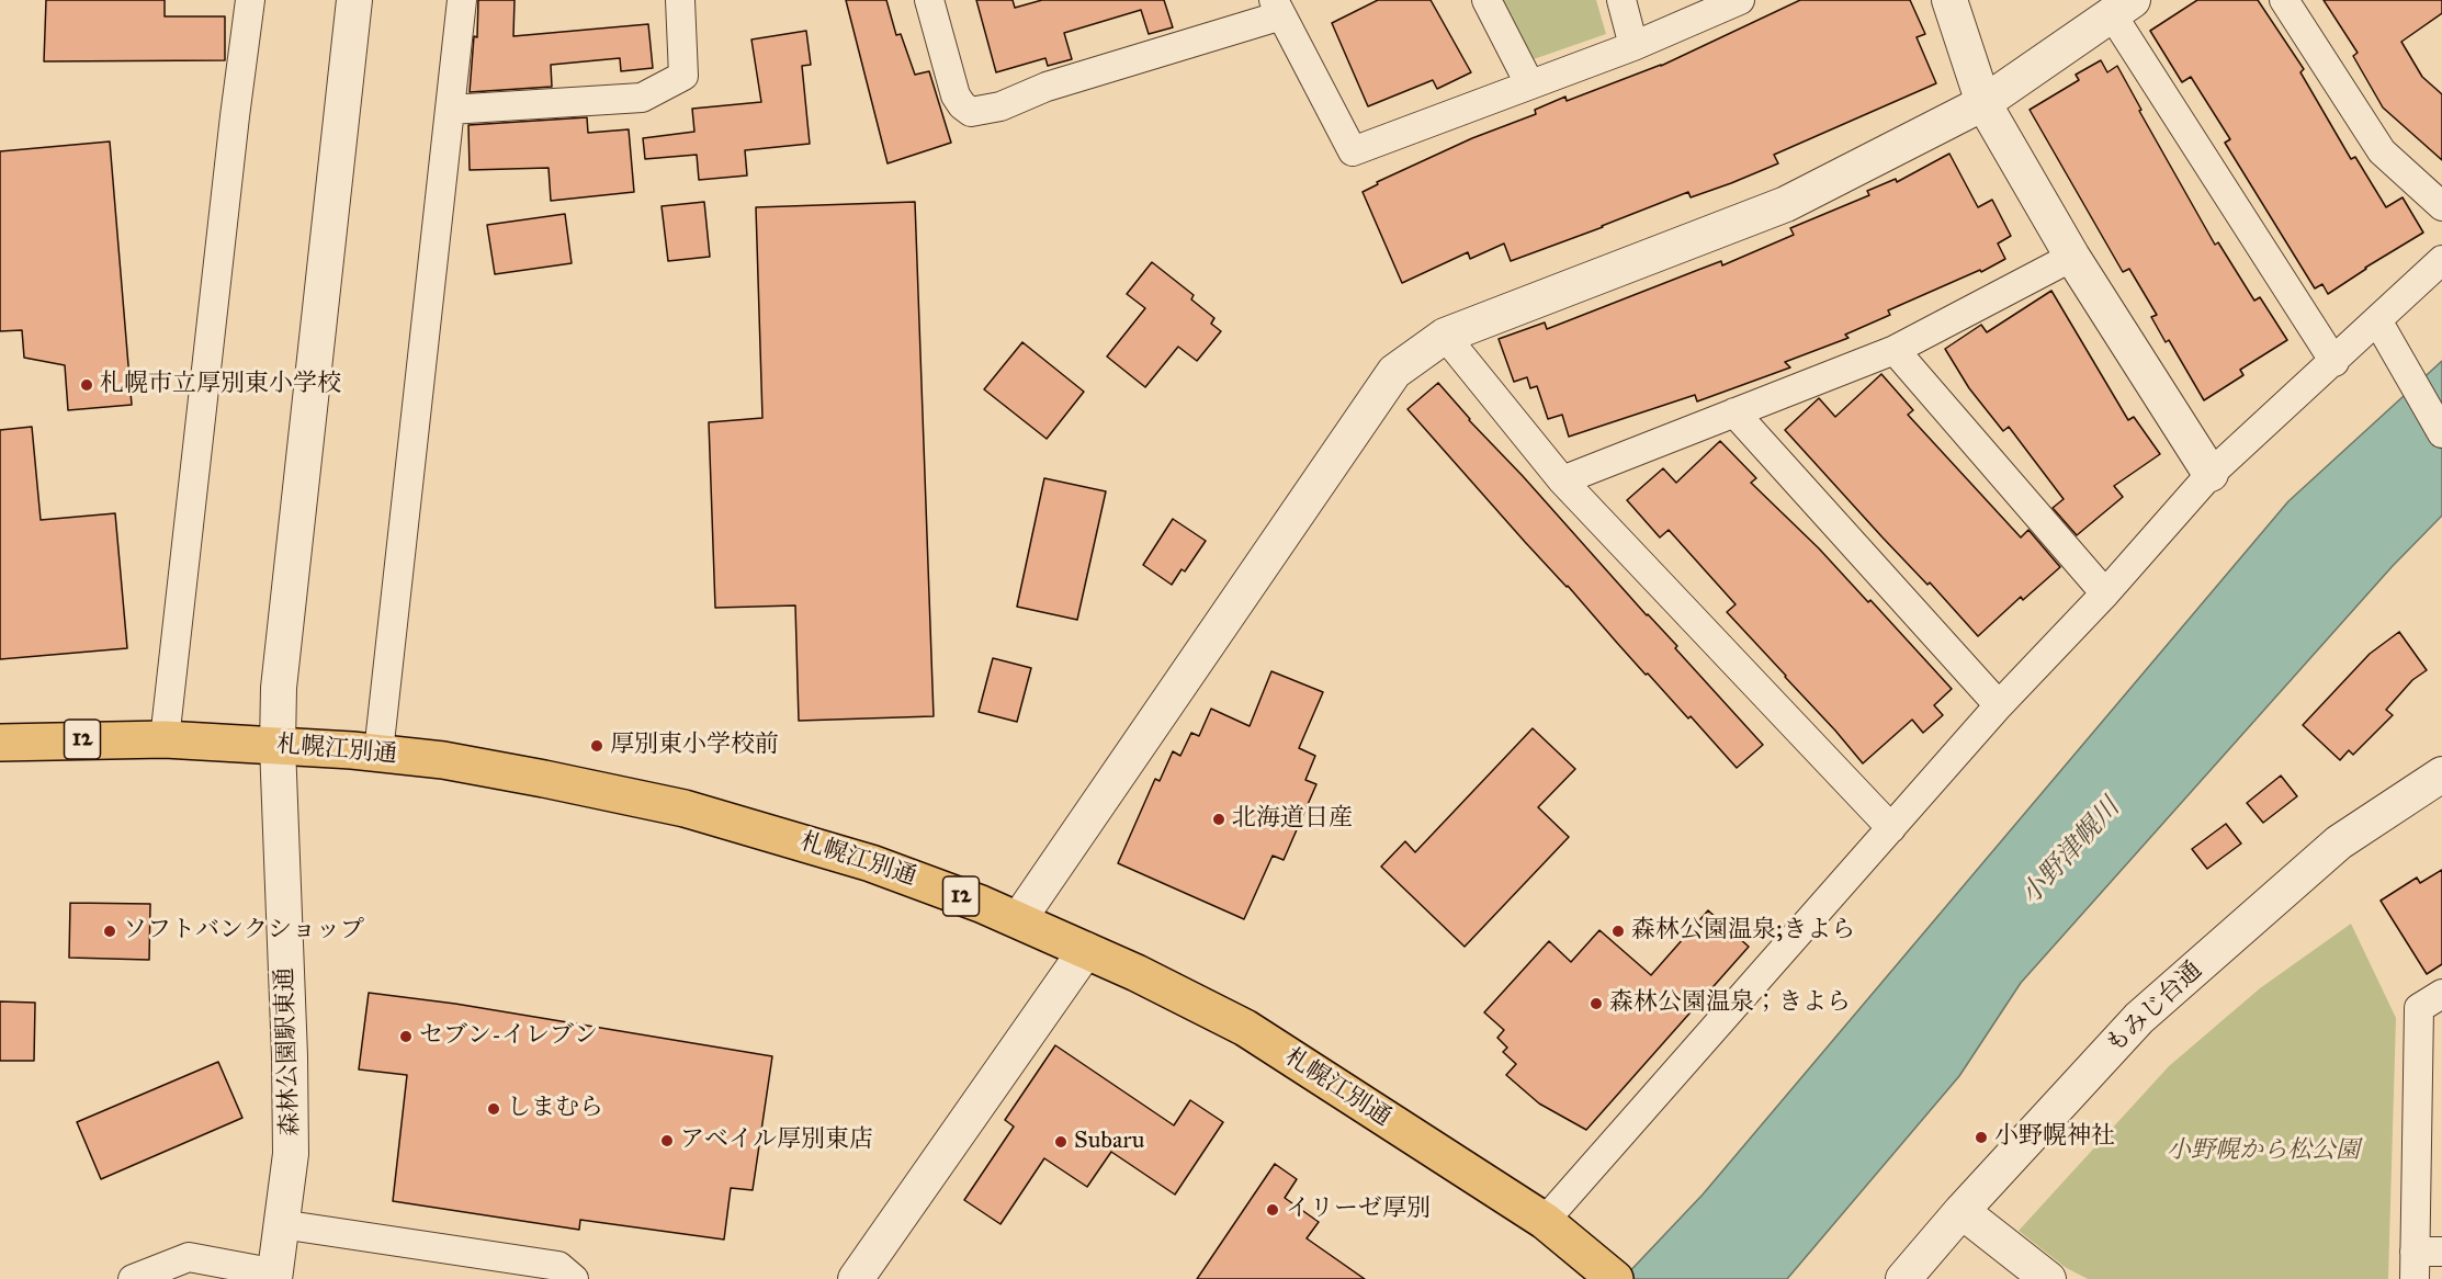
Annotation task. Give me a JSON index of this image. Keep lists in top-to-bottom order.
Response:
{
  "streets": {
    "highway": ["12", "札幌江別通"],
    "street": ["もみじ台通", "森林公園駅東通"]
  },
  "crossings": [
    ["札幌江別通", "森林公園駅東通"]
  ],
  "water": ["小野津幌川"],
  "parks": ["小野幌から松公園"],
  "places": [
    "札幌市立厚別東小学校",
    "厚別東小学校前",
    "北海道日産",
    "ソフトバンクショップ",
    "森林公園温泉;きよら",
    "森林公園温泉；きよら",
    "セブン-イレブン",
    "しまむら",
    "小野幌神社",
    "アベイル厚別東店",
    "Subaru",
    "イリーゼ厚別"
  ]
}
